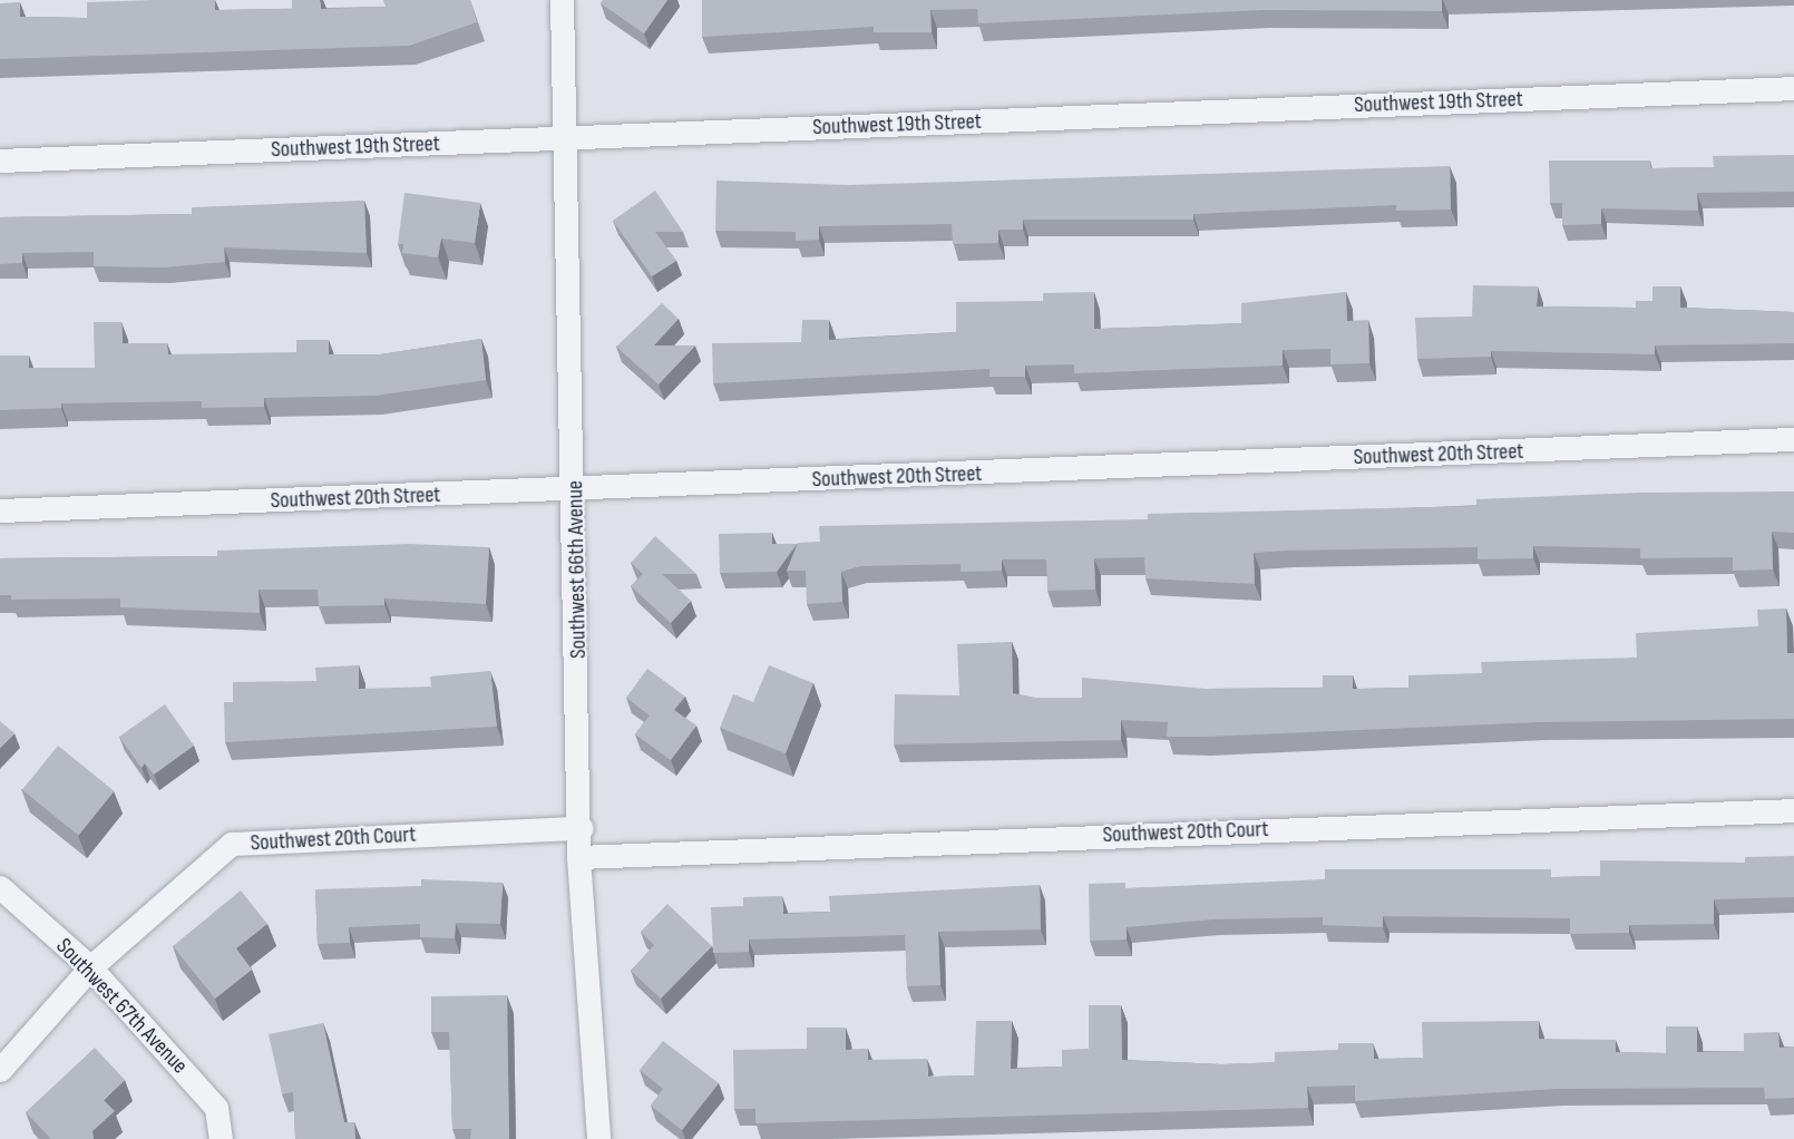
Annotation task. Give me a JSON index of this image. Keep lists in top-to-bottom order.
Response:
{
  "streets": {
    "street": [
      "Southwest 19th Street",
      "Southwest 20th Street",
      "Southwest 66th Avenue",
      "Southwest 20th Court",
      "Southwest 67th Avenue"
    ]
  },
  "crossings": [
    ["Southwest 19th Street", "Southwest 66th Avenue"],
    ["Southwest 20th Street", "Southwest 66th Avenue"],
    ["Southwest 66th Avenue", "Southwest 20th Court"],
    ["Southwest 20th Court", "Southwest 67th Avenue"]
  ]
}
